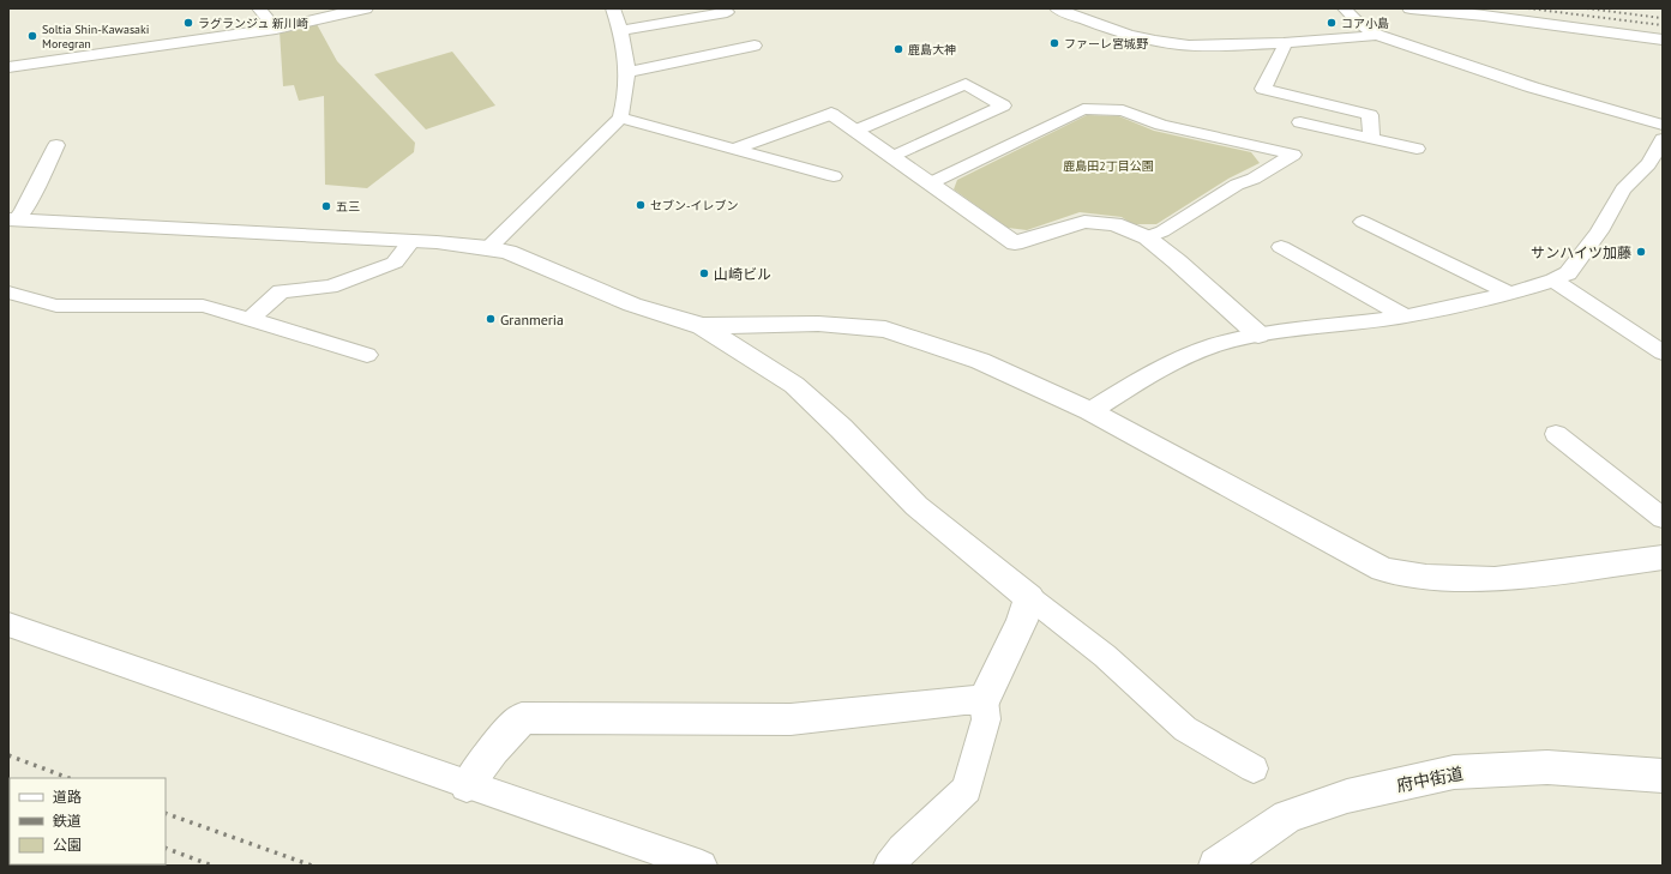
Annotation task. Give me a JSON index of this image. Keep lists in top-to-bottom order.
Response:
{
  "streets": {
    "main road": ["府中街道"]
  },
  "parks": ["鹿島田2丁目公園"],
  "places": [
    "ラグランジュ 新川崎",
    "コア小島",
    "Soltia Shin-Kawasaki Moregran",
    "ファーレ宮城野",
    "鹿島大神",
    "セブン-イレブン",
    "五三",
    "サンハイツ加藤",
    "山崎ビル",
    "Granmeria"
  ],
  "legend": ["道路", "鉄道", "公園"]
}
